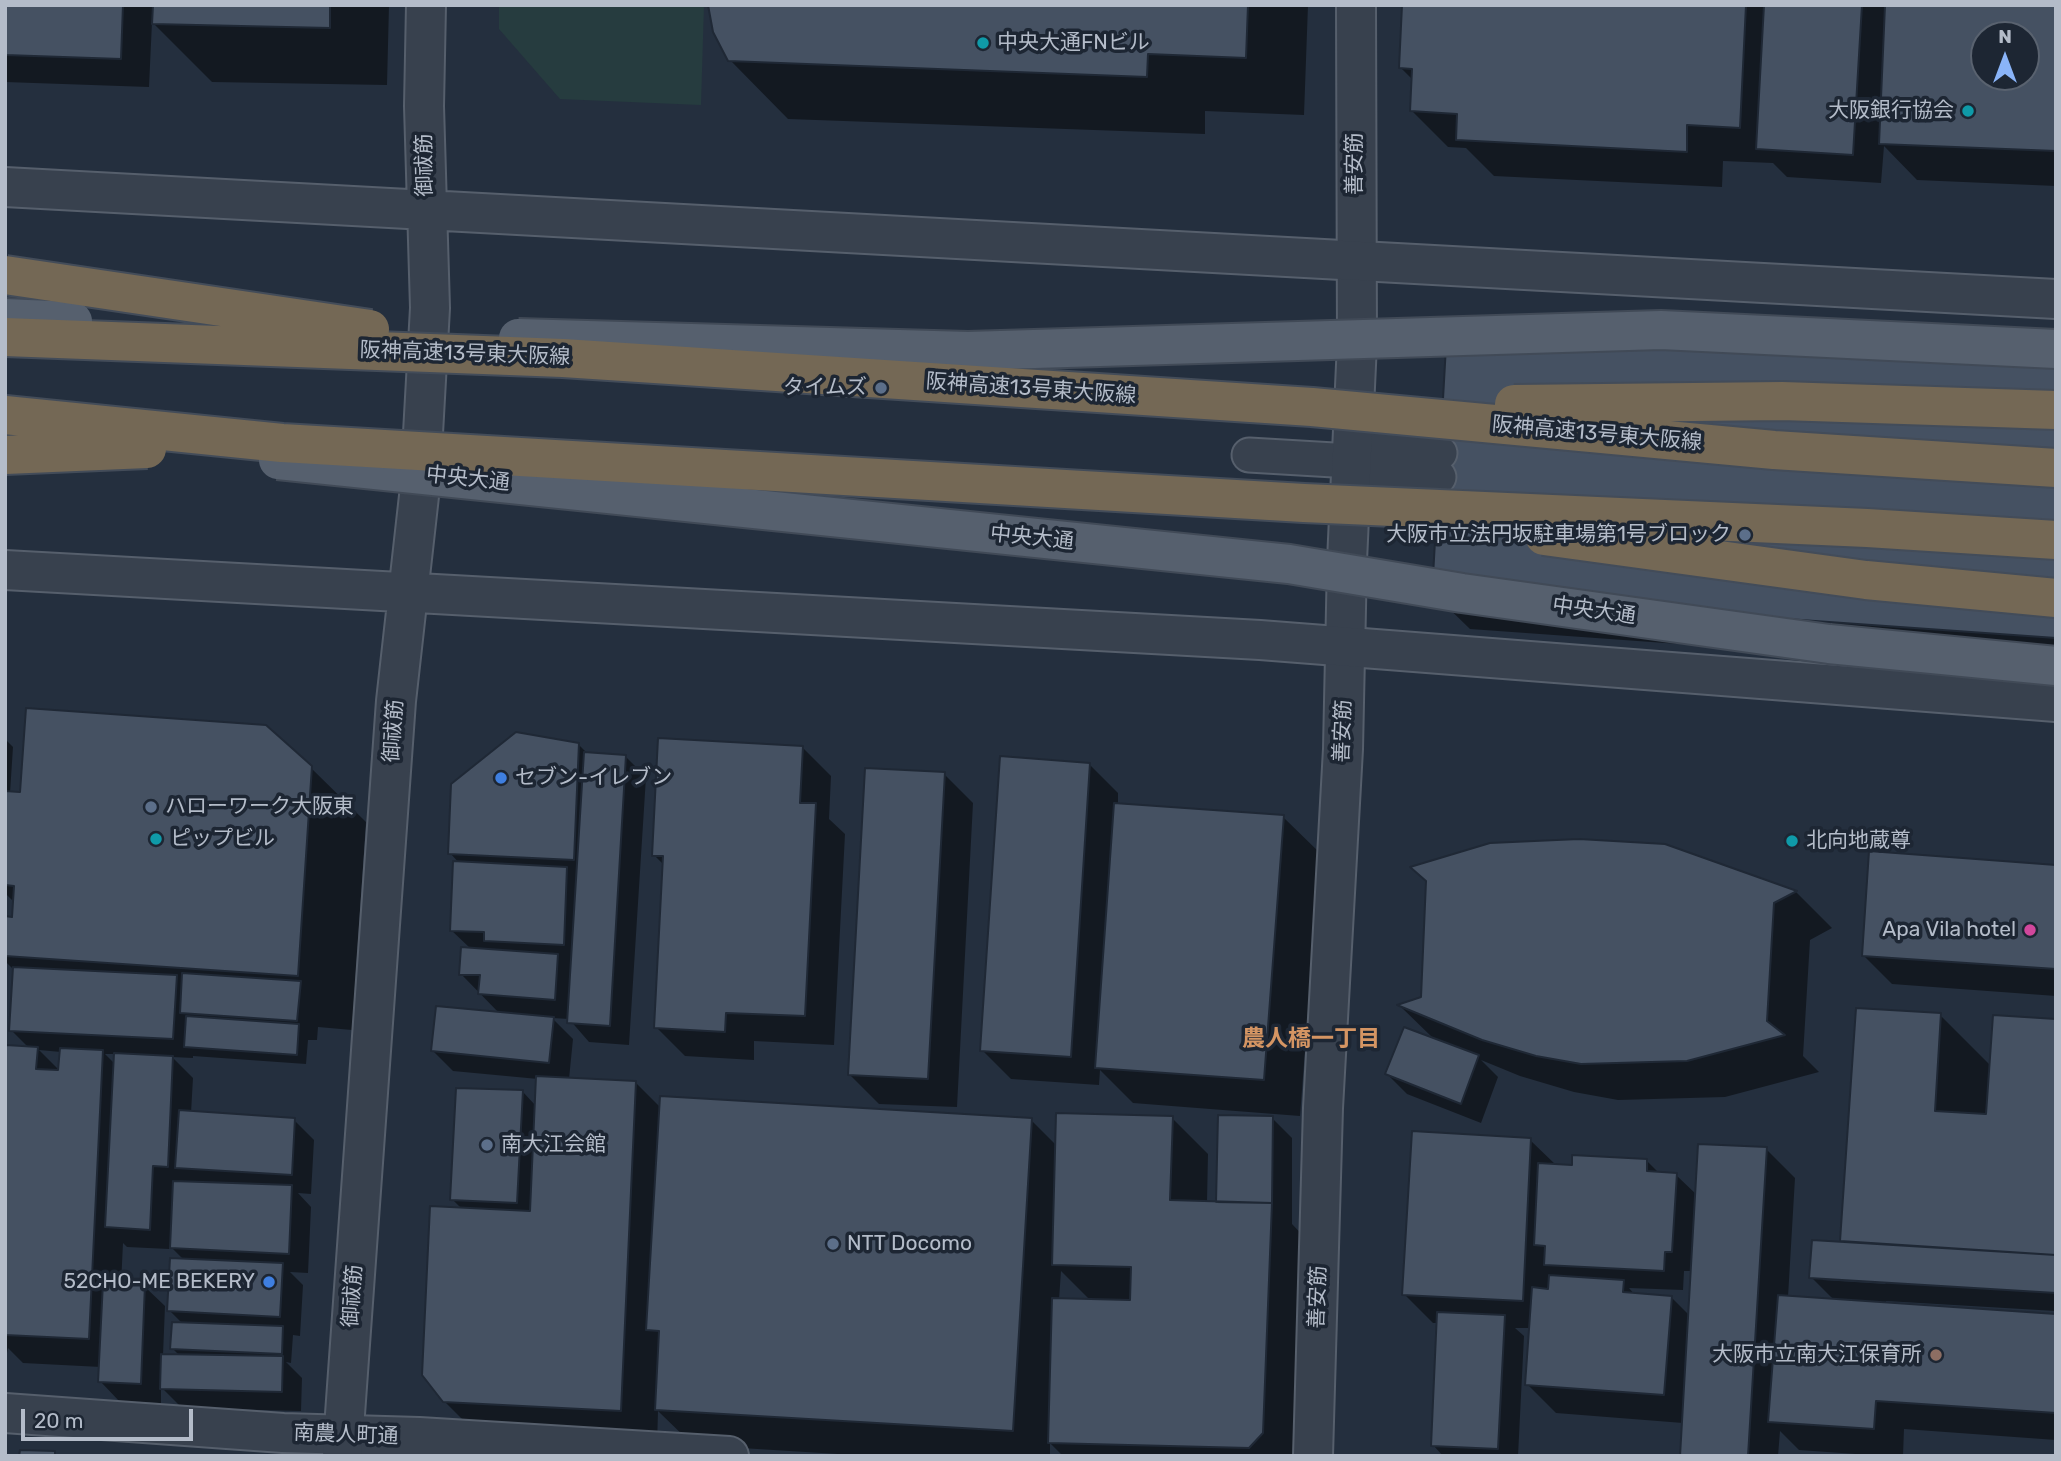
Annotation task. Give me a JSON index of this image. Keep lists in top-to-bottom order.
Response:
{
  "streets": {
    "highway": ["阪神高速13号東大阪線"],
    "main road": ["中央大通"],
    "street": ["善安筋", "御祓筋", "南農人町通"]
  },
  "crossings": [
    ["御祓筋", "南農人町通"]
  ],
  "districts": ["農人橋一丁目"],
  "places": [
    "中央大通FNビル",
    "大阪銀行協会",
    "タイムズ",
    "大阪市立法円坂駐車場第1号ブロック",
    "セブン-イレブン",
    "ハローワーク大阪東",
    "ピップビル",
    "北向地蔵尊",
    "Apa Vila hotel",
    "南大江会館",
    "NTT Docomo",
    "52CHO-ME BEKERY",
    "大阪市立南大江保育所"
  ],
  "scale_bar": "20 m",
  "north": "top"
}
